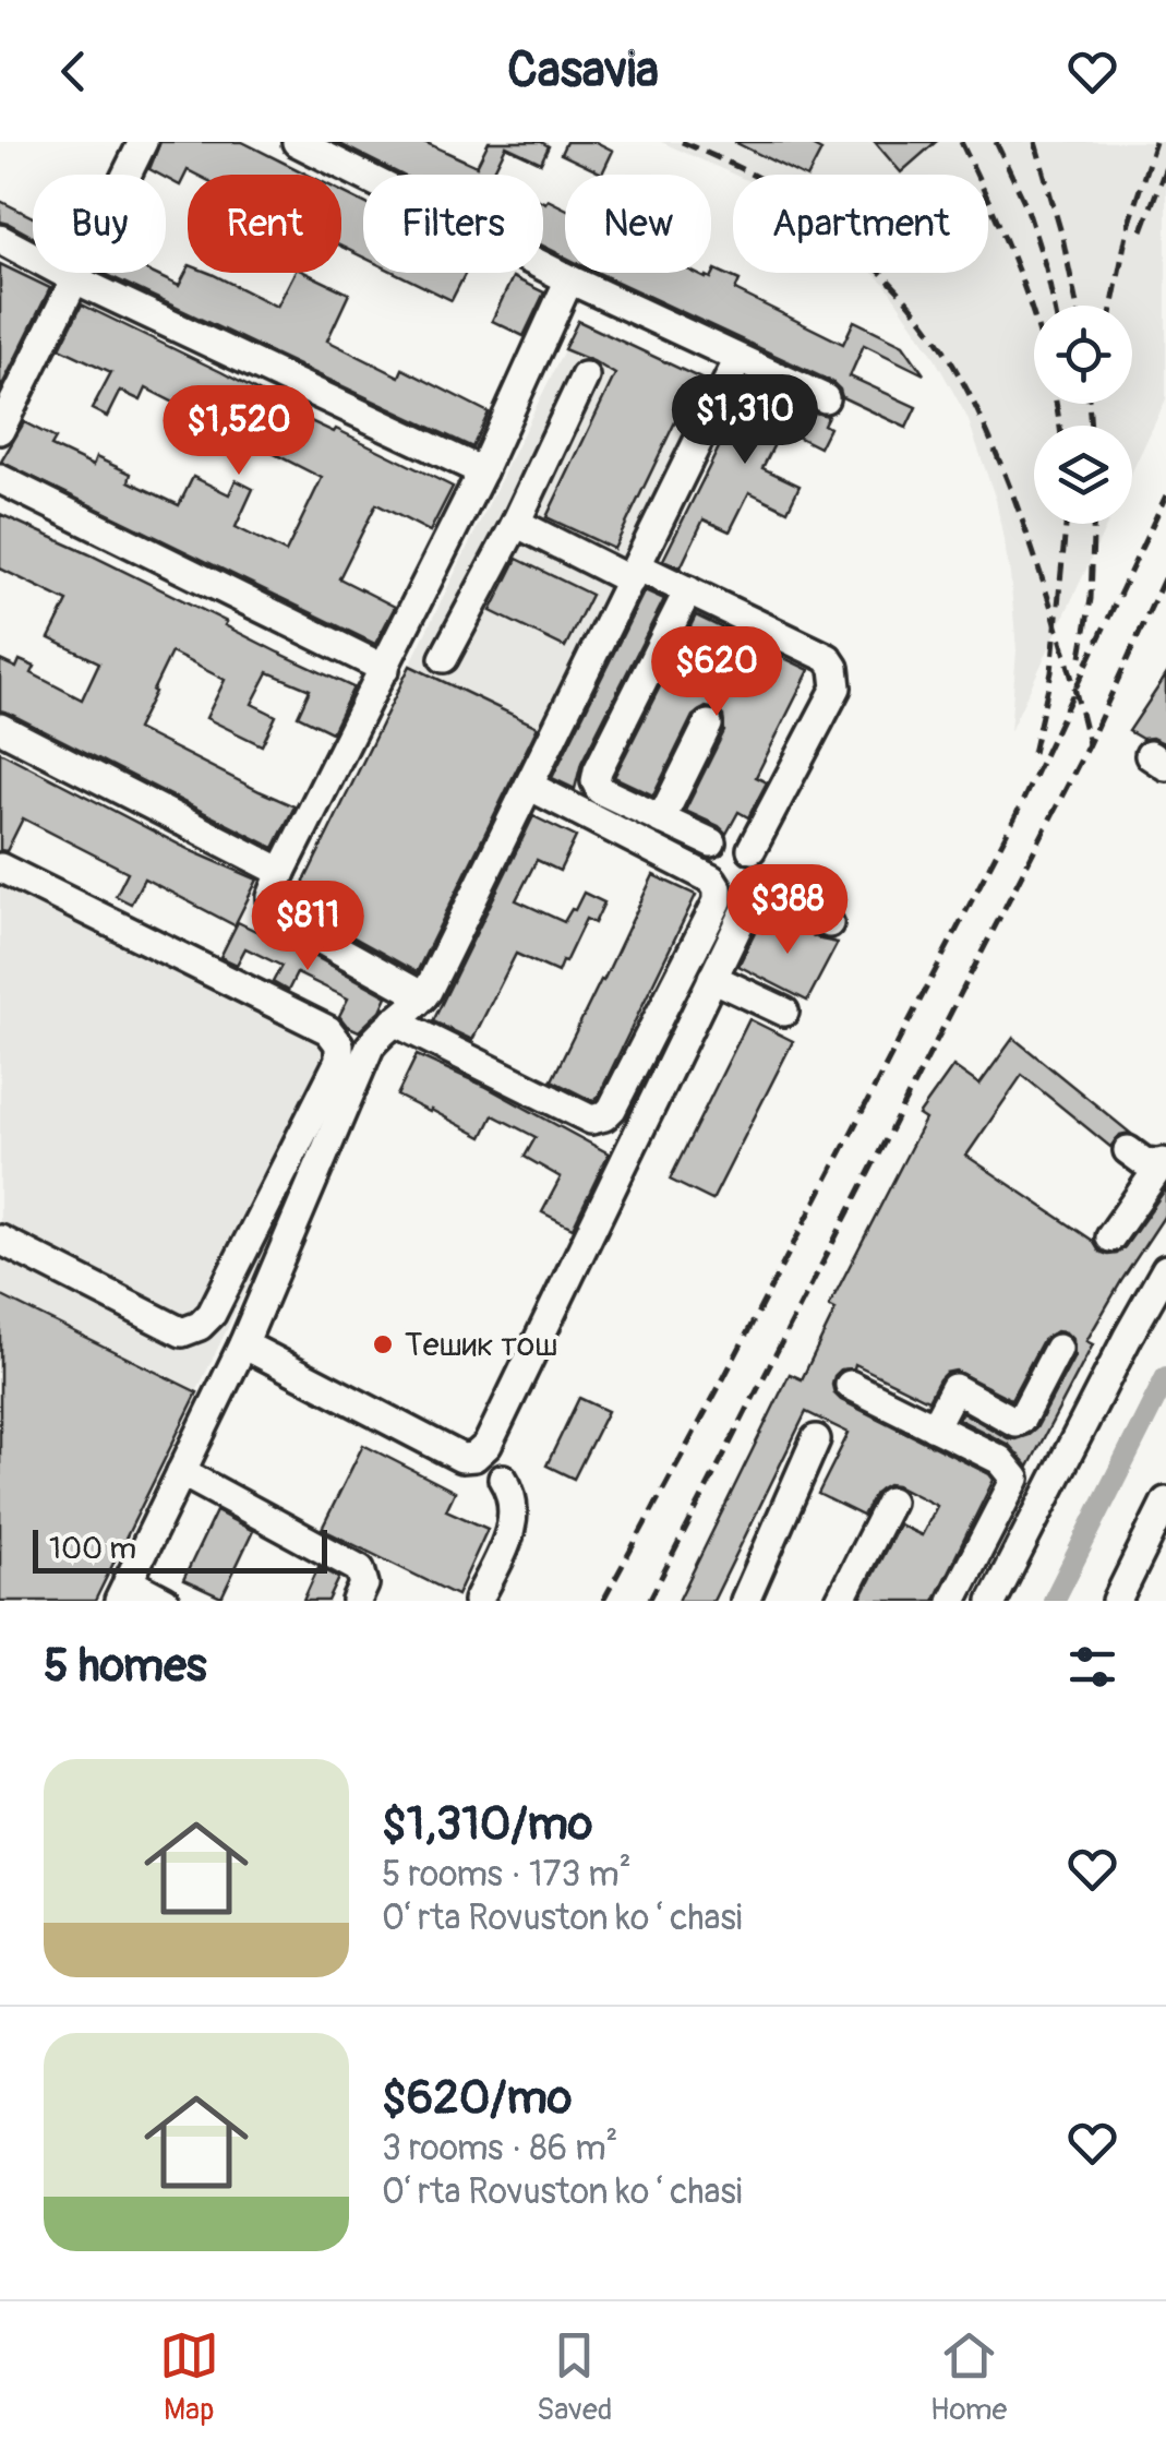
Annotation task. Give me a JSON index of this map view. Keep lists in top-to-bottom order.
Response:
{
  "places": ["Тешик тош"],
  "scale_bar": "100 m",
  "page": {
    "header": "Casavia",
    "chip": [
      "Buy",
      "Rent",
      "Filters",
      "New",
      "Apartment"
    ],
    "price": [
      "$1,310",
      "$1,520",
      "$620",
      "$388",
      "$811"
    ],
    "scale": "100 m",
    "heading": "5 homes",
    "list": [
      {
        "name": "$1,310/mo",
        "note": "5 rooms · 173 m² · Oʻrta Rovuston koʻchasi"
      },
      {
        "name": "$620/mo",
        "note": "3 rooms · 86 m² · Oʻrta Rovuston koʻchasi"
      }
    ],
    "tabs": ["Map", "Saved", "Home"]
  }
}
